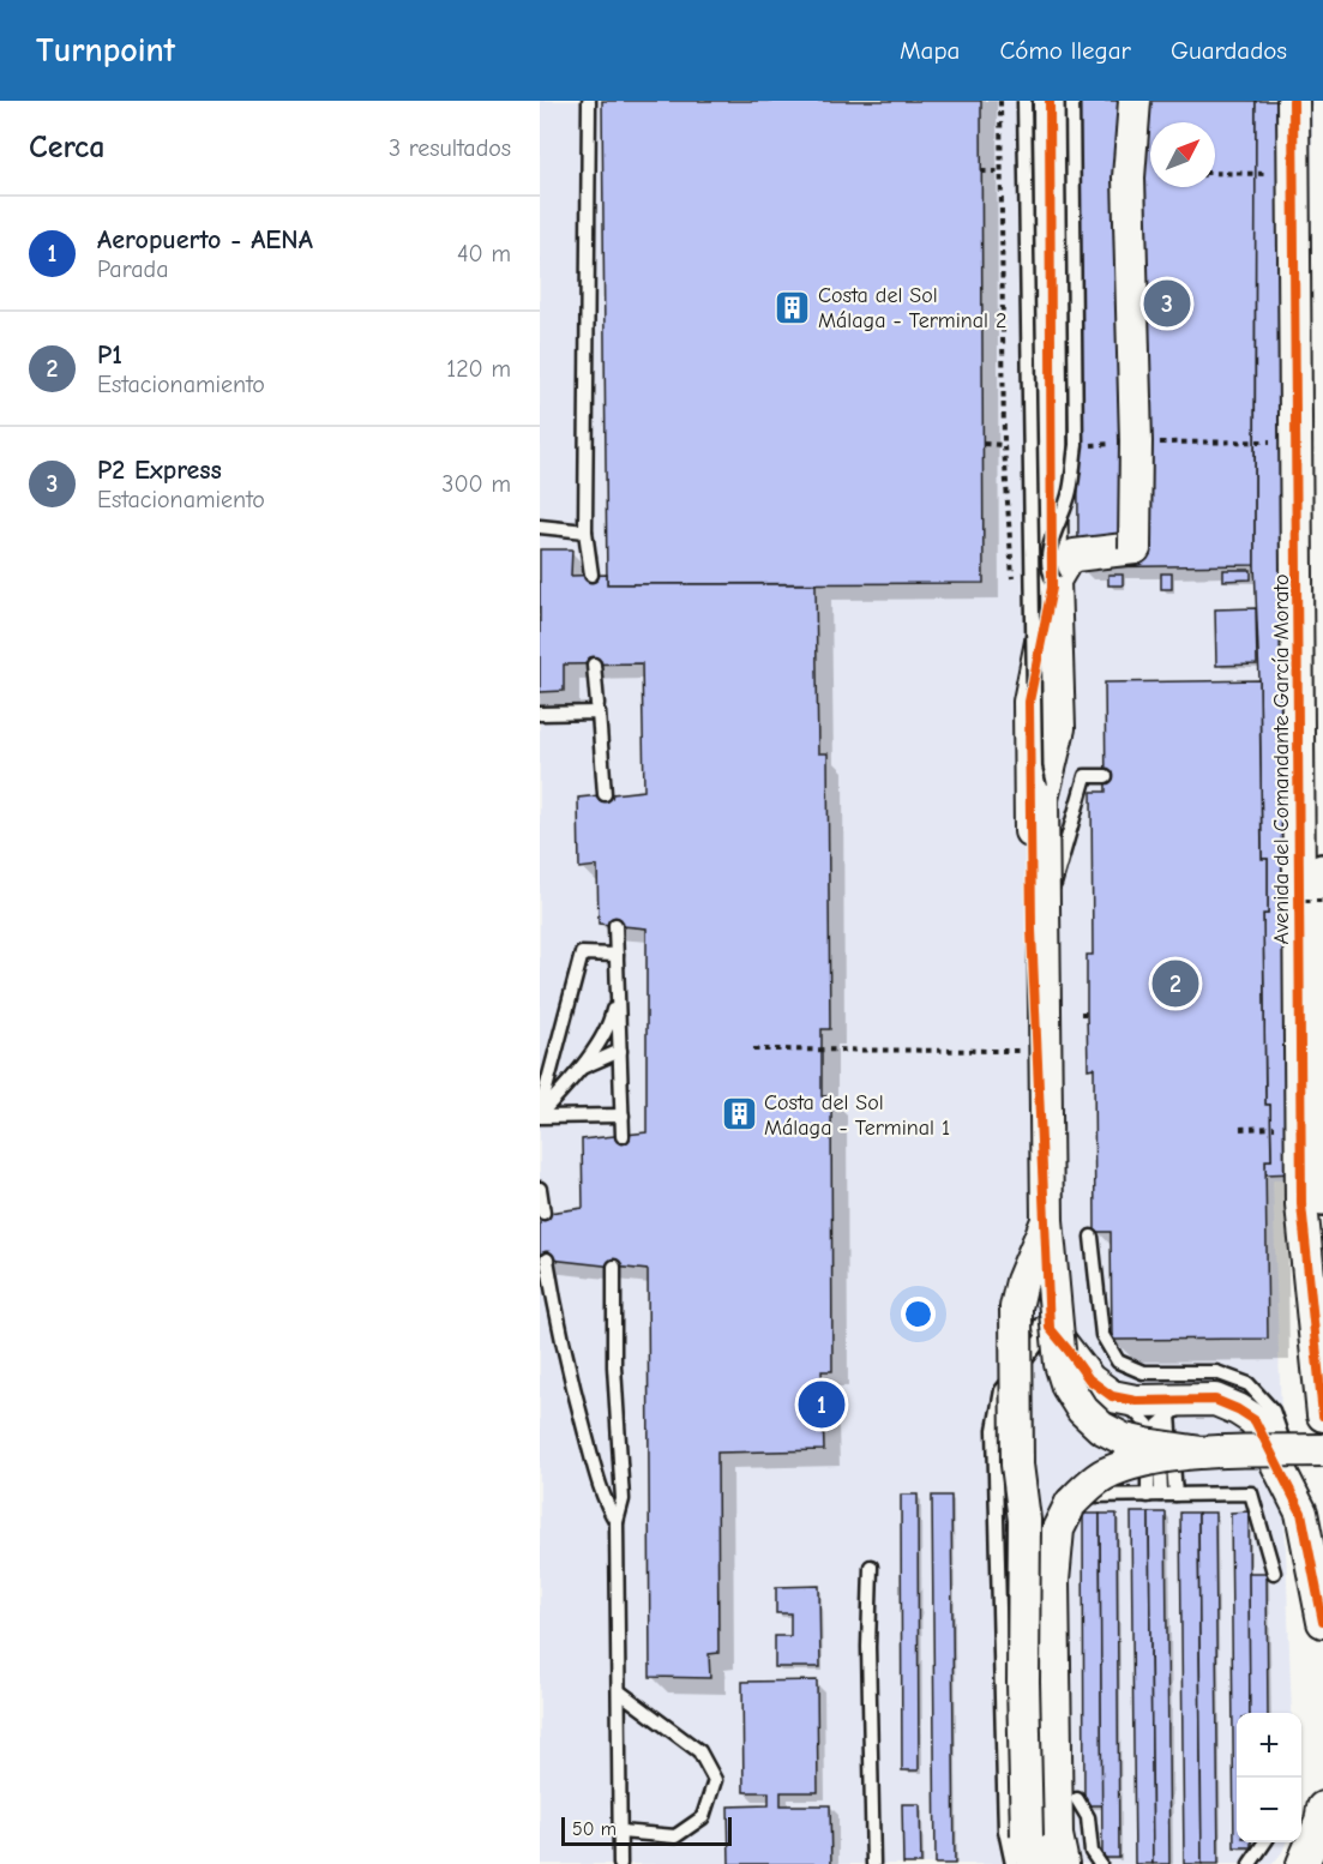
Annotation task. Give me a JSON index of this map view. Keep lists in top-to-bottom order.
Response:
{
  "streets": {
    "main road": ["Avenida del Comandante García Morato"]
  },
  "places": {
    "building": ["Costa del Sol Málaga - Terminal 2", "Costa del Sol Málaga - Terminal 1"]
  },
  "scale_bar": "50 m",
  "north": "top right",
  "page": {
    "header": "Turnpoint",
    "nav": ["Mapa", "Cómo llegar", "Guardados"],
    "heading": ["Cerca", "3 resultados"],
    "list": [
      {
        "mark": "1",
        "name": "Aeropuerto - AENA",
        "note": "Parada",
        "value": "40 m"
      },
      {
        "mark": "2",
        "name": "P1",
        "note": "Estacionamiento",
        "value": "120 m"
      },
      {
        "mark": "3",
        "name": "P2 Express",
        "note": "Estacionamiento",
        "value": "300 m"
      }
    ],
    "pins": ["3", "2", "1"],
    "map_buttons": ["+", "−"],
    "scale": "50 m"
  }
}
